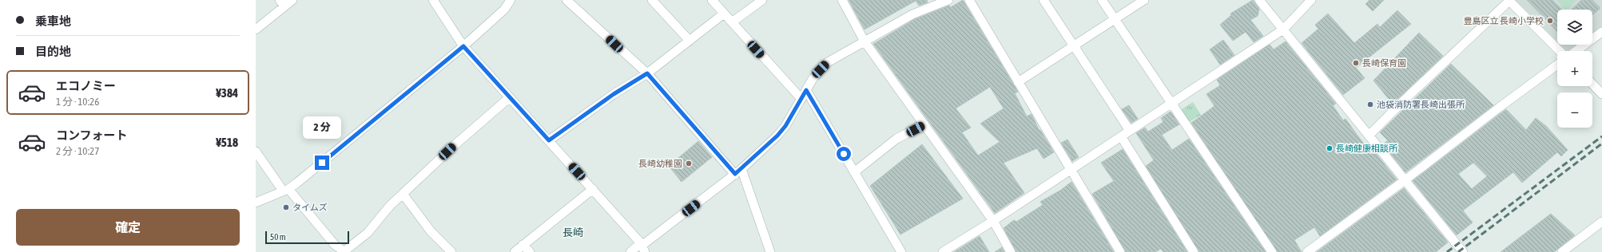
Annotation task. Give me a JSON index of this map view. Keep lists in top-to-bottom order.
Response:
{
  "districts": ["長崎"],
  "places": [
    "豊島区立 長崎小学校",
    "長崎保育園",
    "池袋消防署長崎出張所",
    "長崎健康相談所",
    "長崎幼稚園",
    "タイムズ"
  ],
  "scale_bar": "50 m",
  "page": {
    "banner": ["乗車地", "目的地"],
    "map_buttons": ["+", "−"],
    "list": [
      {
        "name": "エコノミー",
        "note": "1 分 · 10:26",
        "value": "¥384"
      },
      {
        "name": "コンフォート",
        "note": "2 分 · 10:27",
        "value": "¥518"
      }
    ],
    "bubble": "2 分",
    "buttons": "確定",
    "scale": "50 m"
  }
}
